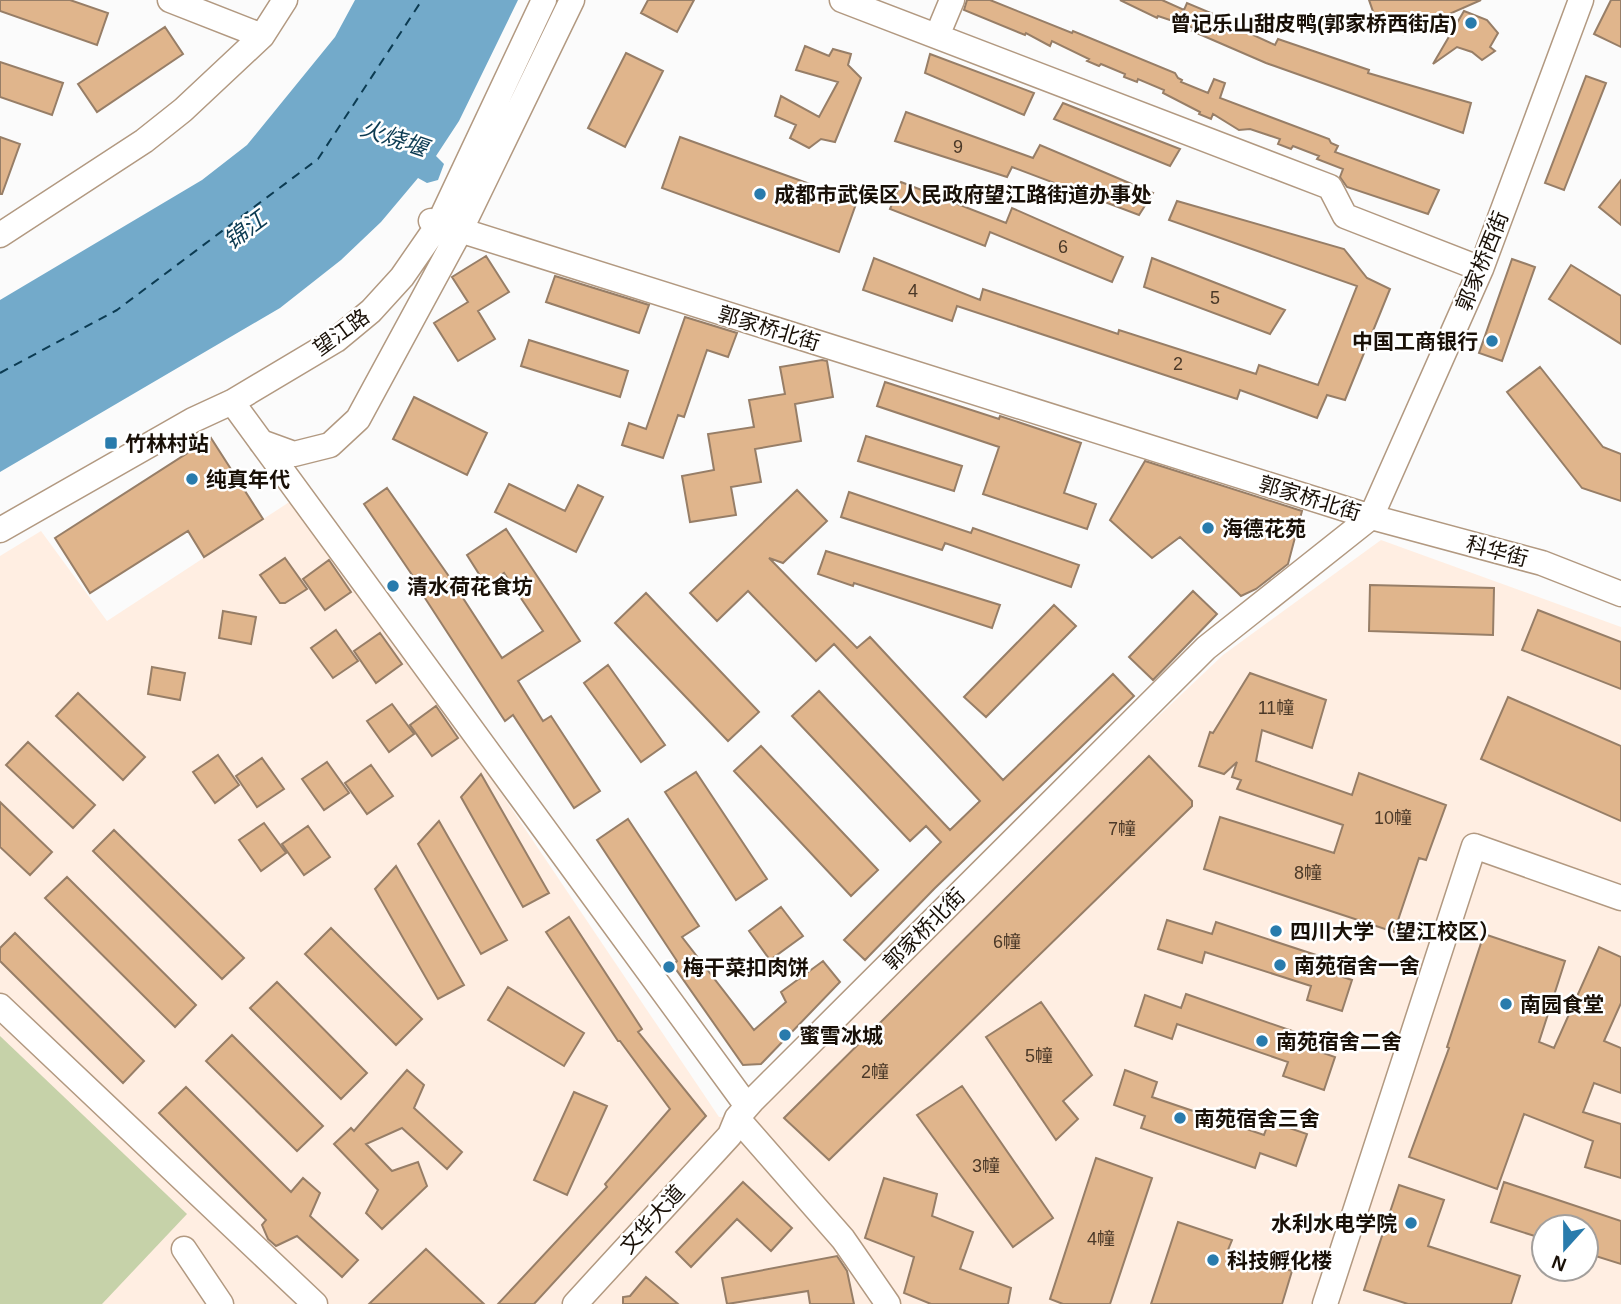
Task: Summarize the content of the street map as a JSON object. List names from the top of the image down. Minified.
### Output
{"streets":{"street":["郭家桥西街","郭家桥北街","望江路","科华街","文华大道"]},"crossings":[["郭家桥西街","郭家桥北街"],["郭家桥西街","科华街"],["郭家桥北街","望江路"],["郭家桥北街","科华街"],["郭家桥北街","文华大道"]],"water":["火烧堰","锦江"],"places":{"other":["曾记乐山甜皮鸭(郭家桥西街店)","成都市武侯区人民政府望江路街道办事处","中国工商银行","纯真年代","海德花苑","清水荷花食坊","四川大学（望江校区）","南苑宿舍一舍","梅干菜扣肉饼","南园食堂","蜜雪冰城","南苑宿舍二舍","南苑宿舍三舍","水利水电学院","科技孵化楼"],"transit":["竹林村站"]},"house_numbers":["9","6","4","5","2","11幢","10幢","7幢","8幢","6幢","5幢","2幢","3幢","4幢"],"north":"bottom"}
